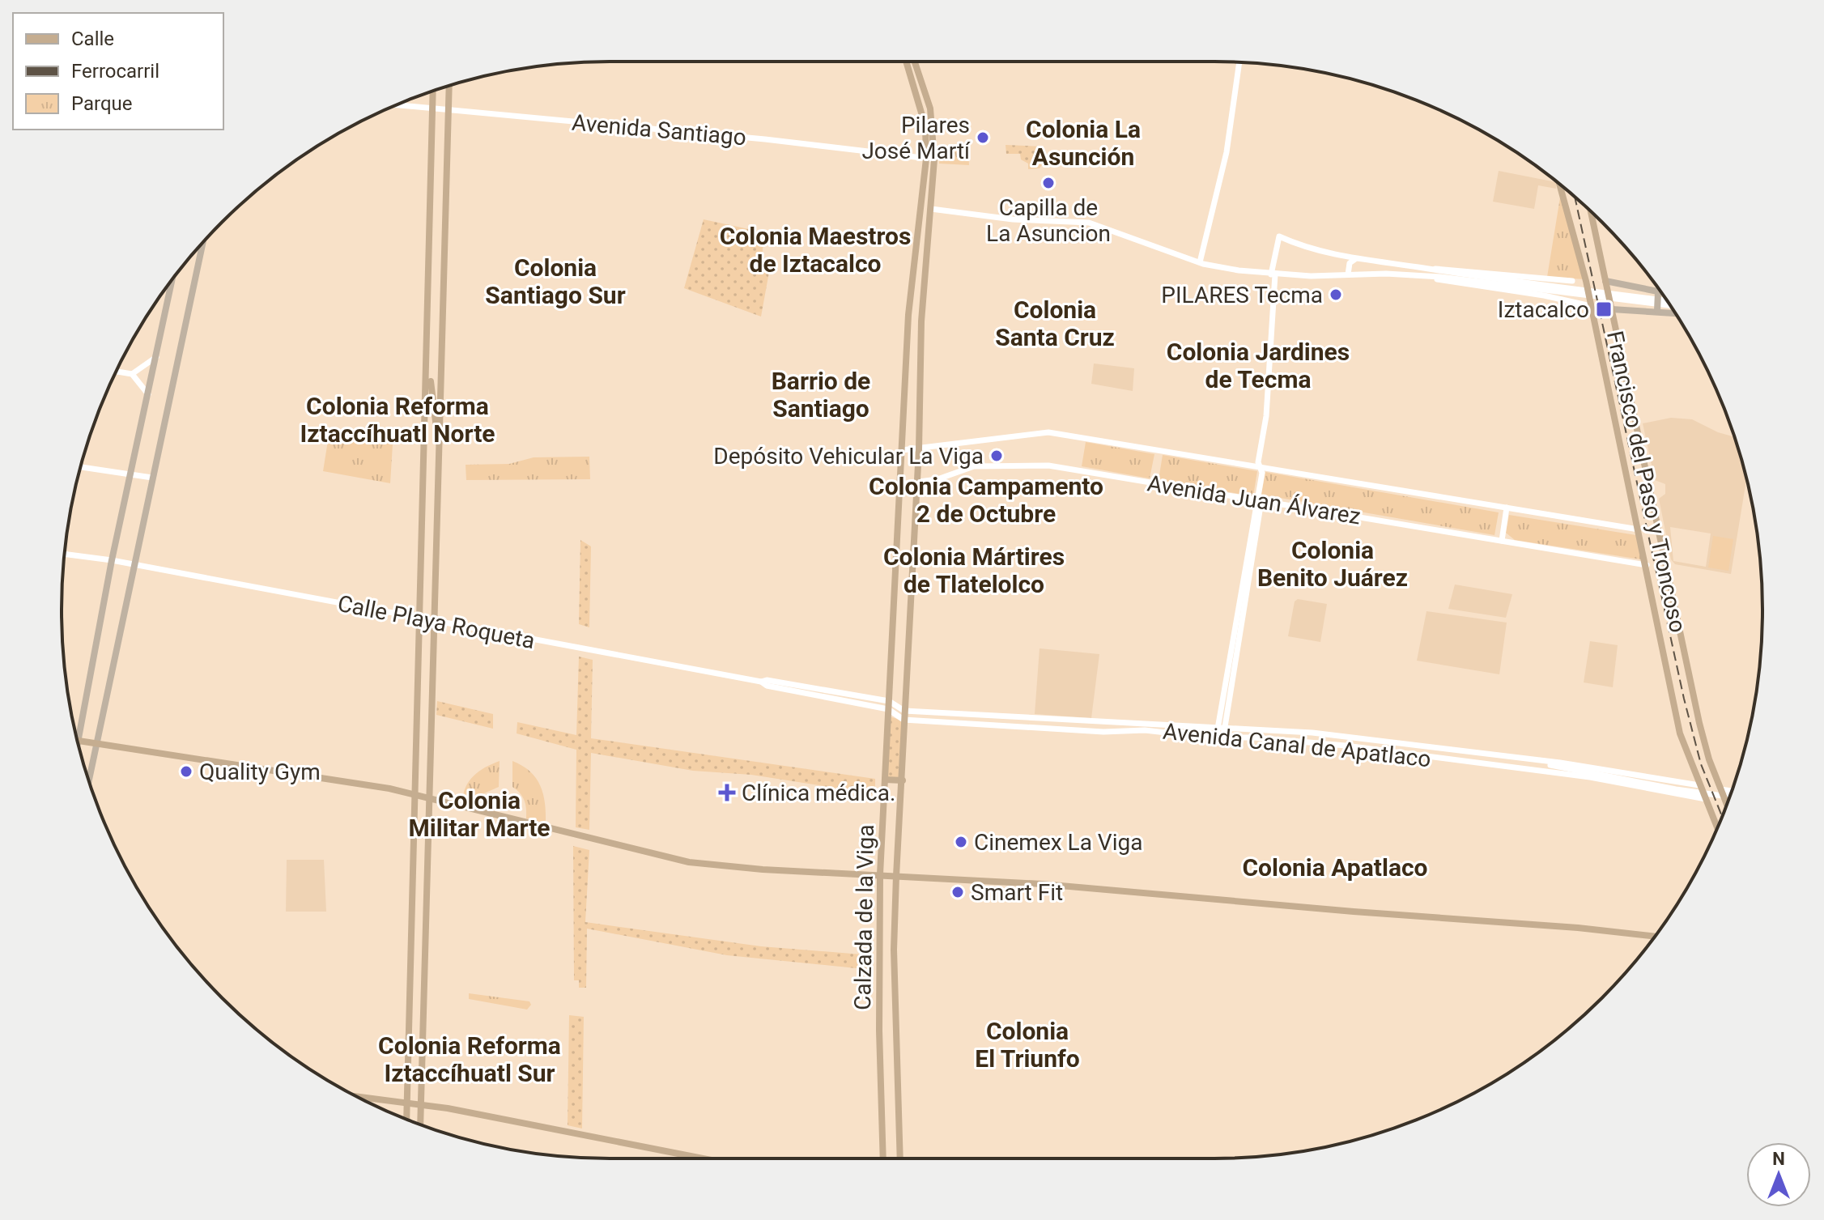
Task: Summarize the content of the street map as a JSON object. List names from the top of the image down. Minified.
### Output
{"streets":{"main road":["Francisco del Paso y Troncoso","Calzada de la Viga"],"street":["Avenida Santiago","Avenida Juan Álvarez","Calle Playa Roqueta","Avenida Canal de Apatlaco"]},"crossings":[["Avenida Santiago","Calzada de la Viga"],["Francisco del Paso y Troncoso","Avenida Juan Álvarez"],["Francisco del Paso y Troncoso","Avenida Canal de Apatlaco"],["Avenida Juan Álvarez","Calzada de la Viga"],["Calle Playa Roqueta","Avenida Canal de Apatlaco"],["Calle Playa Roqueta","Calzada de la Viga"],["Avenida Canal de Apatlaco","Calzada de la Viga"]],"districts":["Colonia La Asunción","Colonia Maestros de Iztacalco","Colonia Santiago Sur","Colonia Santa Cruz","Colonia Jardines de Tecma","Barrio de Santiago","Colonia Reforma Iztaccíhuatl Norte","Colonia Campamento 2 de Octubre","Colonia Benito Juárez","Colonia Mártires de Tlatelolco","Colonia Militar Marte","Colonia Apatlaco","Colonia El Triunfo","Colonia Reforma Iztaccíhuatl Sur"],"places":{"other":["Pilares José Martí","Capilla de La Asuncion","PILARES Tecma","Depósito Vehicular La Viga","Quality Gym","Cinemex La Viga","Smart Fit"],"transit":["Iztacalco"],"health":["Clínica médica."]},"legend":["Calle","Ferrocarril","Parque"],"north":"top"}
